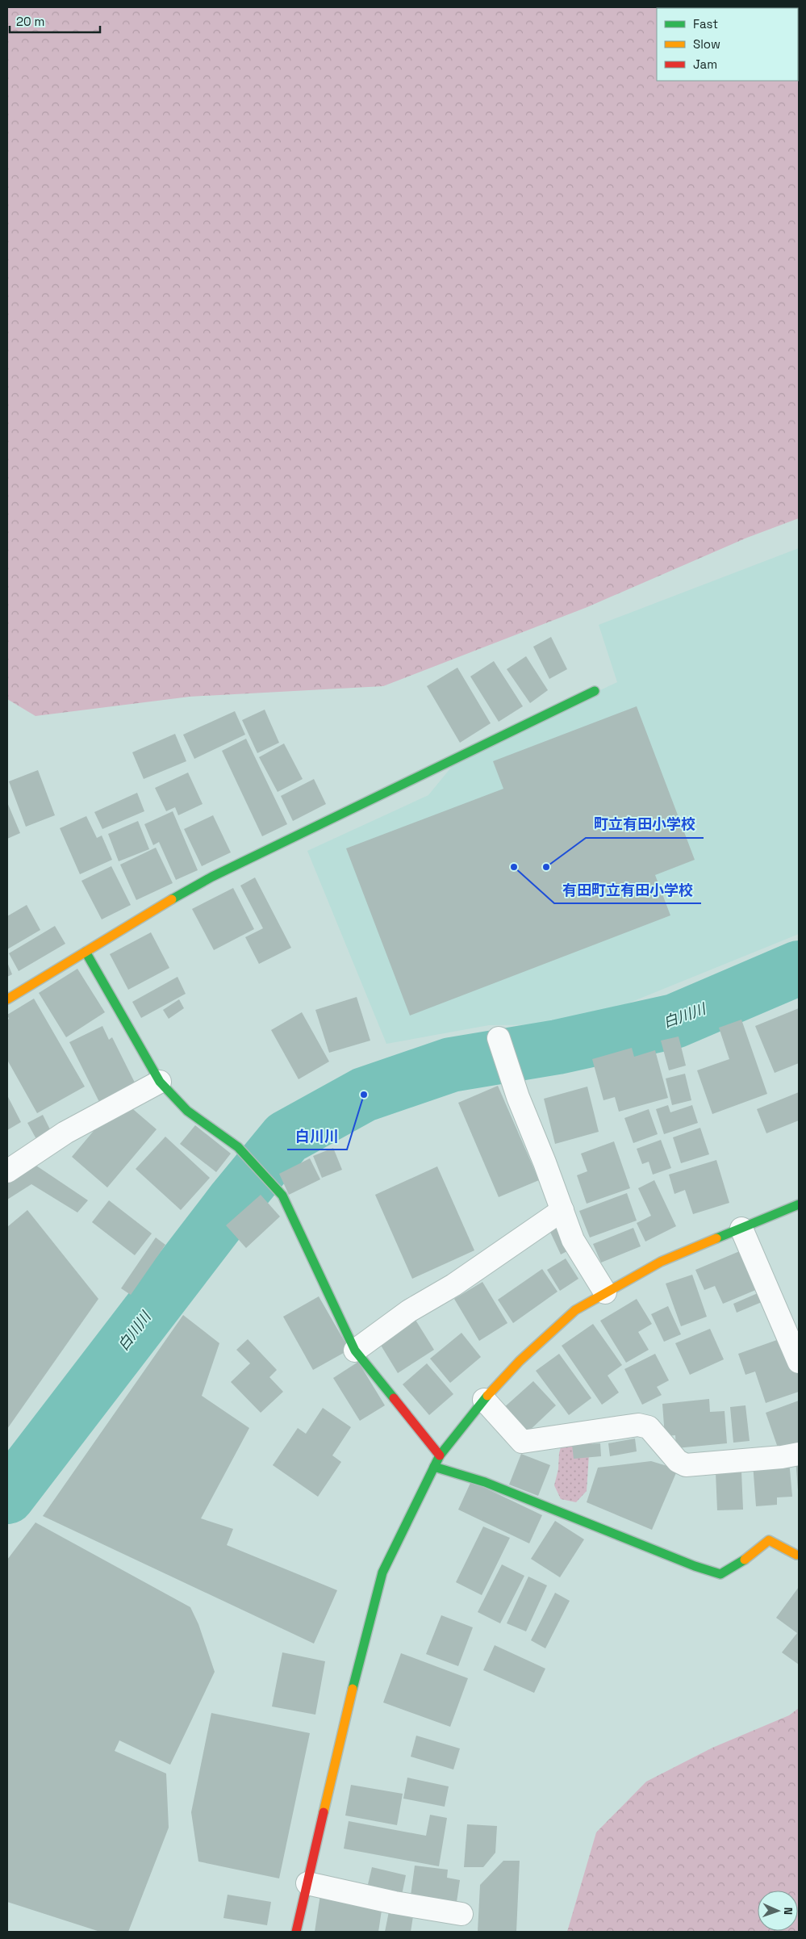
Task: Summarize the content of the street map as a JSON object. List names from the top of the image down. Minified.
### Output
{"water":["白川川"],"places":["有田町立有田小学校","町立有田小学校","白川川"],"legend":["Fast","Slow","Jam"],"scale_bar":"20 m","north":"right"}
